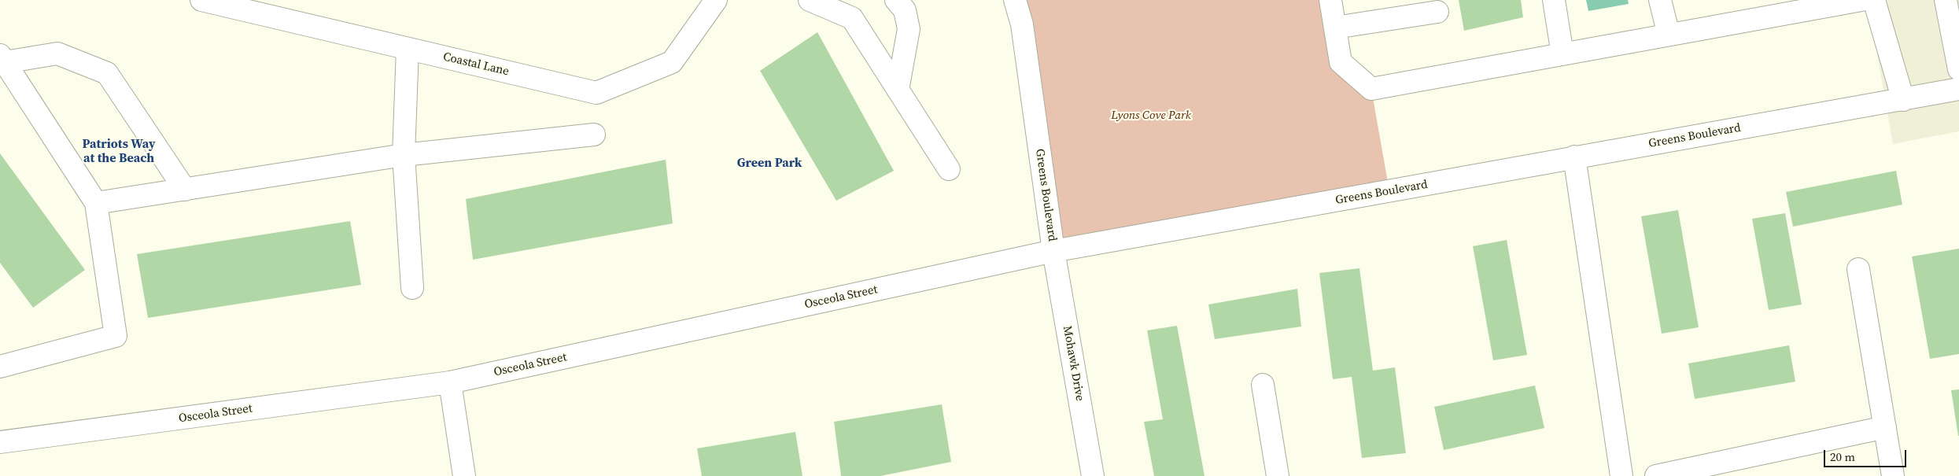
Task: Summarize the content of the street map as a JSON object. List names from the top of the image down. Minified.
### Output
{"streets":{"street":["Coastal Lane","Greens Boulevard","Osceola Street","Mohawk Drive"]},"crossings":[["Greens Boulevard","Osceola Street"],["Greens Boulevard","Mohawk Drive"],["Osceola Street","Mohawk Drive"]],"districts":["Patriots Way at the Beach","Green Park"],"parks":["Lyons Cove Park"],"scale_bar":"20 m"}
